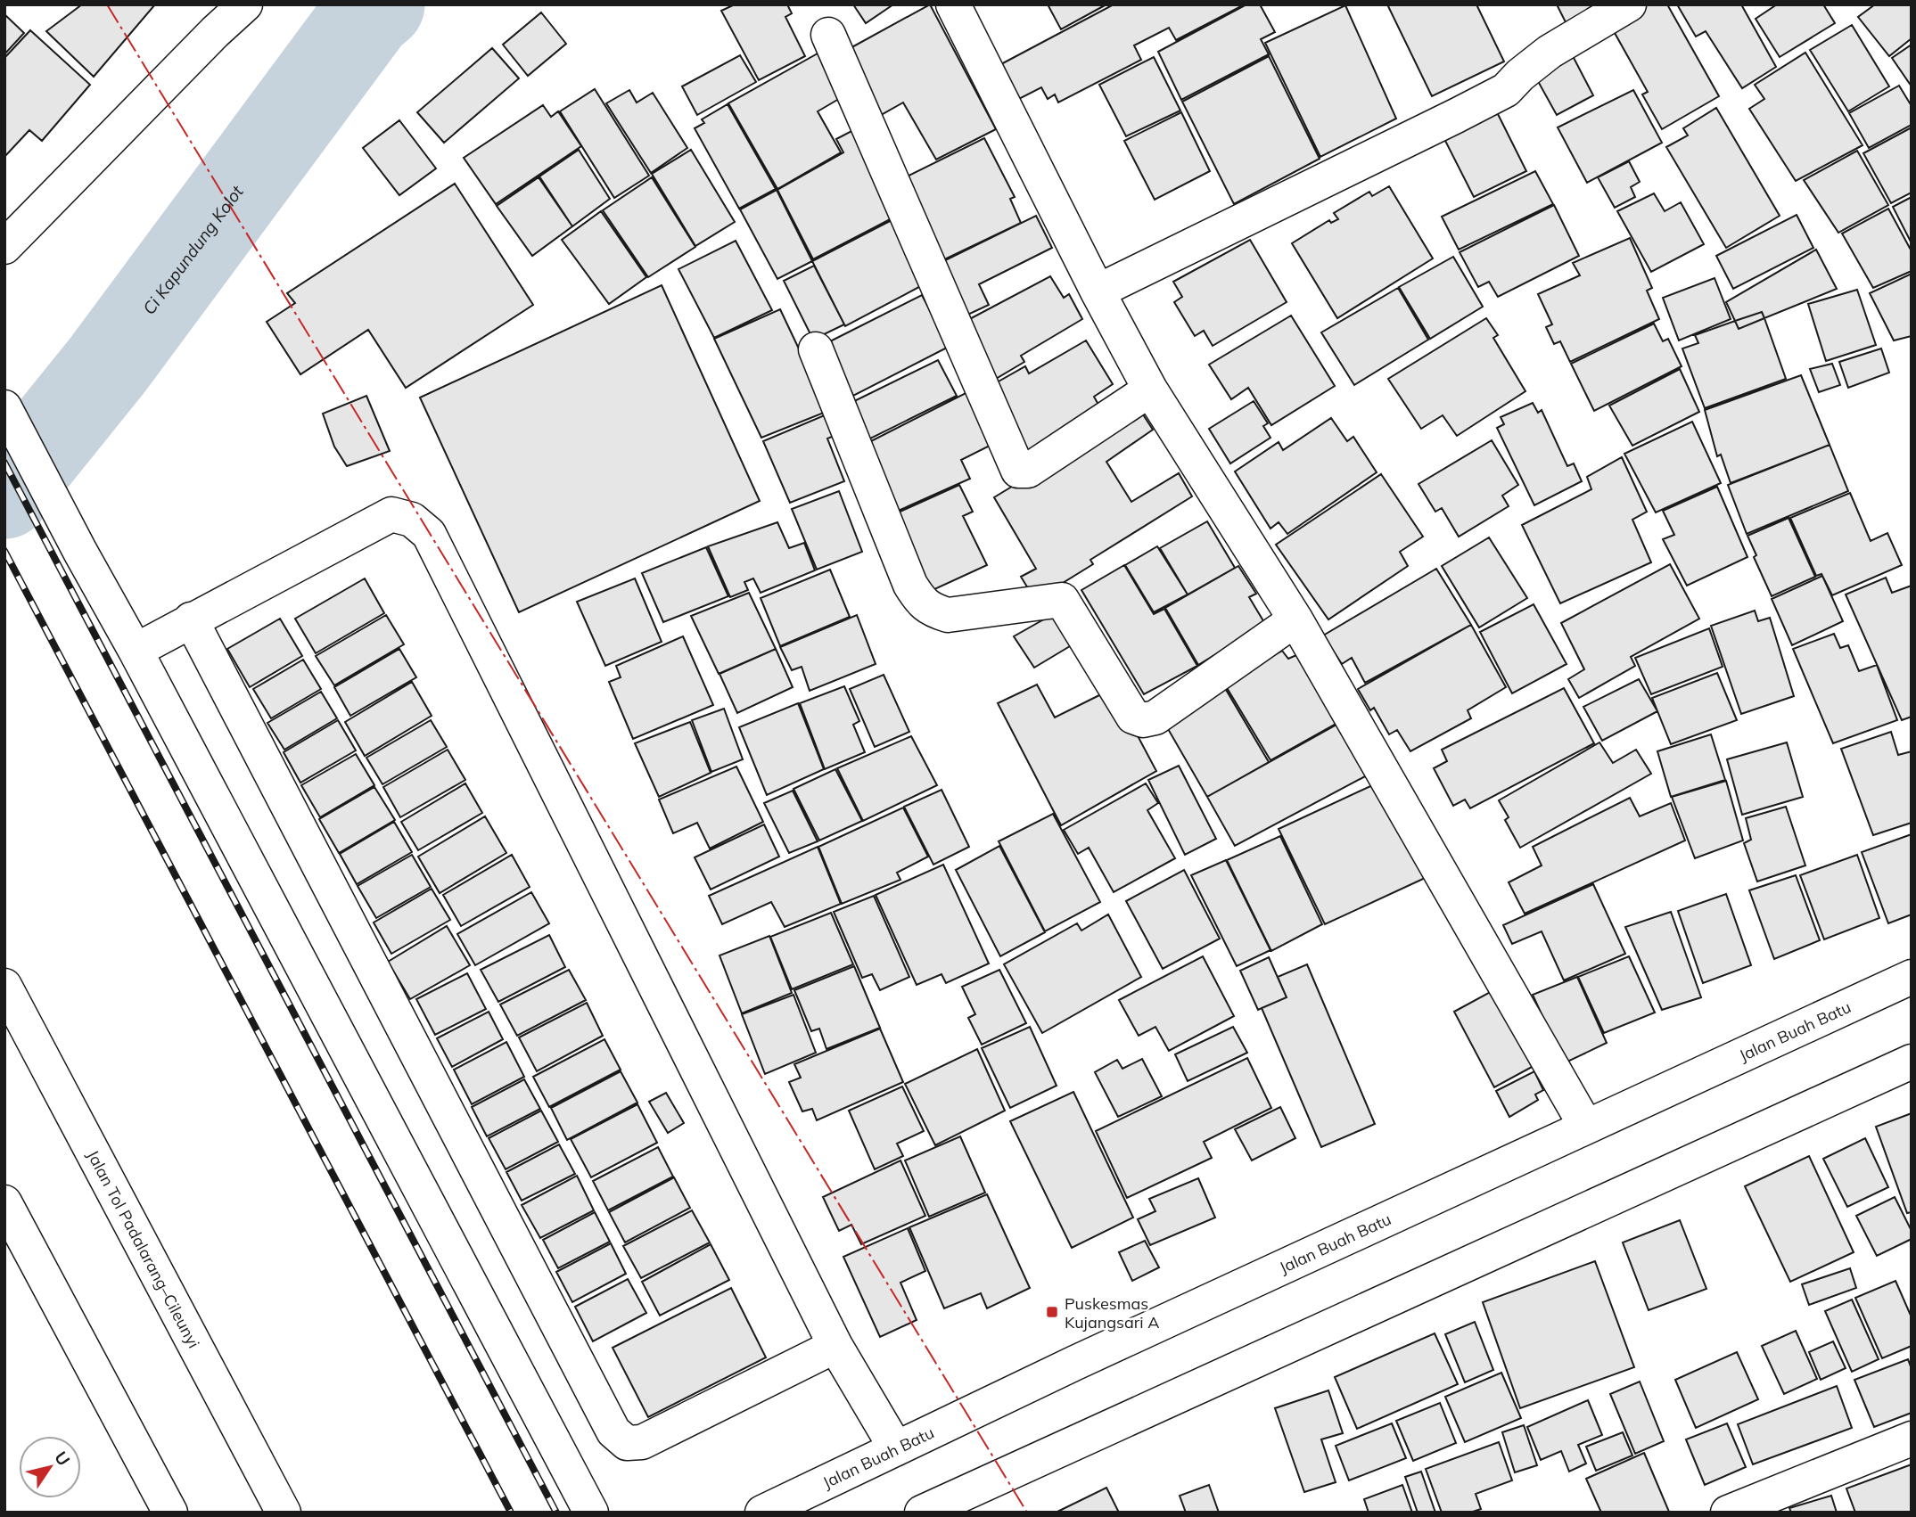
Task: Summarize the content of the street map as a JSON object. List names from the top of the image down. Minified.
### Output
{"streets":{"main road":["Jalan Buah Batu","Jalan Tol Padalarang–Cileunyi"]},"water":["Ci Kapundung Kolot"],"places":{"transit":["Puskesmas Kujangsari A"]},"north":"top right"}
